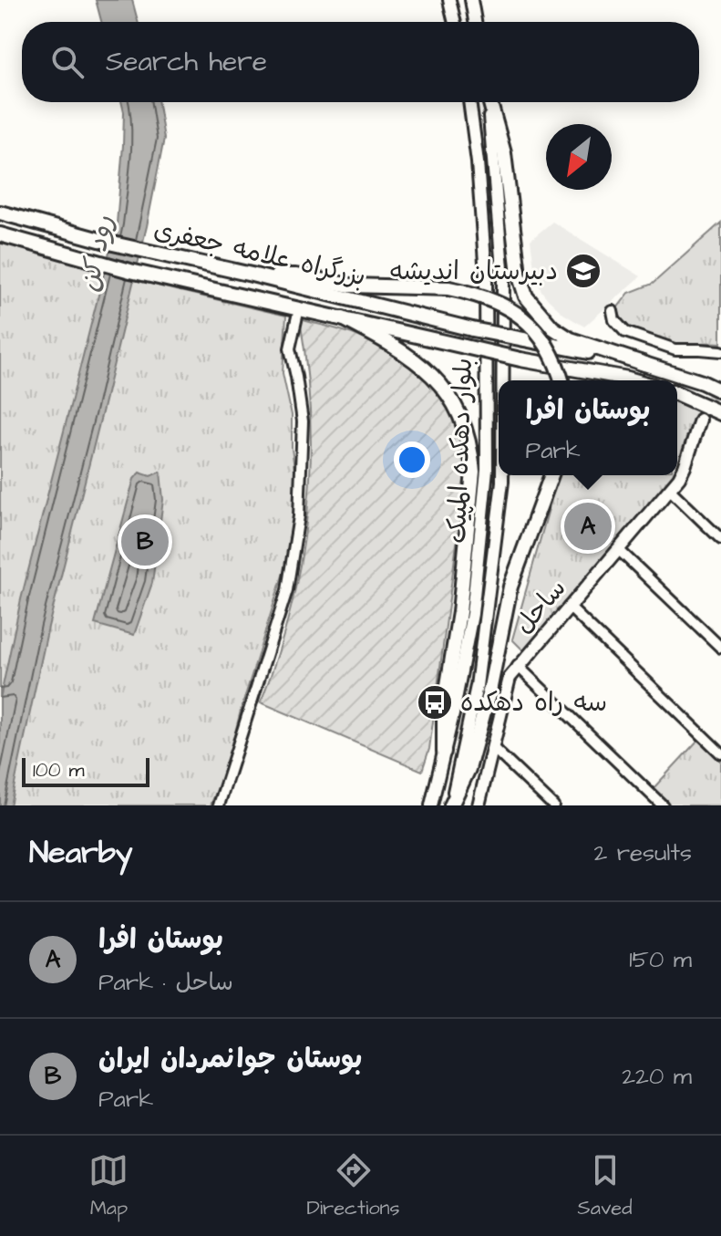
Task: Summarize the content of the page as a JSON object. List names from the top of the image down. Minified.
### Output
{"streets":{"highway":["بزرگراه علامه جعفری"],"main road":["بلوار دهکده المپیک","ساحل"]},"water":["رود کن"],"places":{"school or university":["دبیرستان اندیشه"],"bus stop":["سه راه دهکده"]},"scale_bar":"100 m","north":"bottom left","page":{"search":"Search here","popup":["بوستان افرا","Park"],"pins":["A","B"],"scale":"100 m","heading":["Nearby","2 results"],"list":[{"mark":"A","name":"بوستان افرا","note":"Park · ساحل","value":"150 m"},{"mark":"B","name":"بوستان جوانمردان ایران","note":"Park","value":"220 m"}],"nav":["Map","Directions","Saved"]}}
